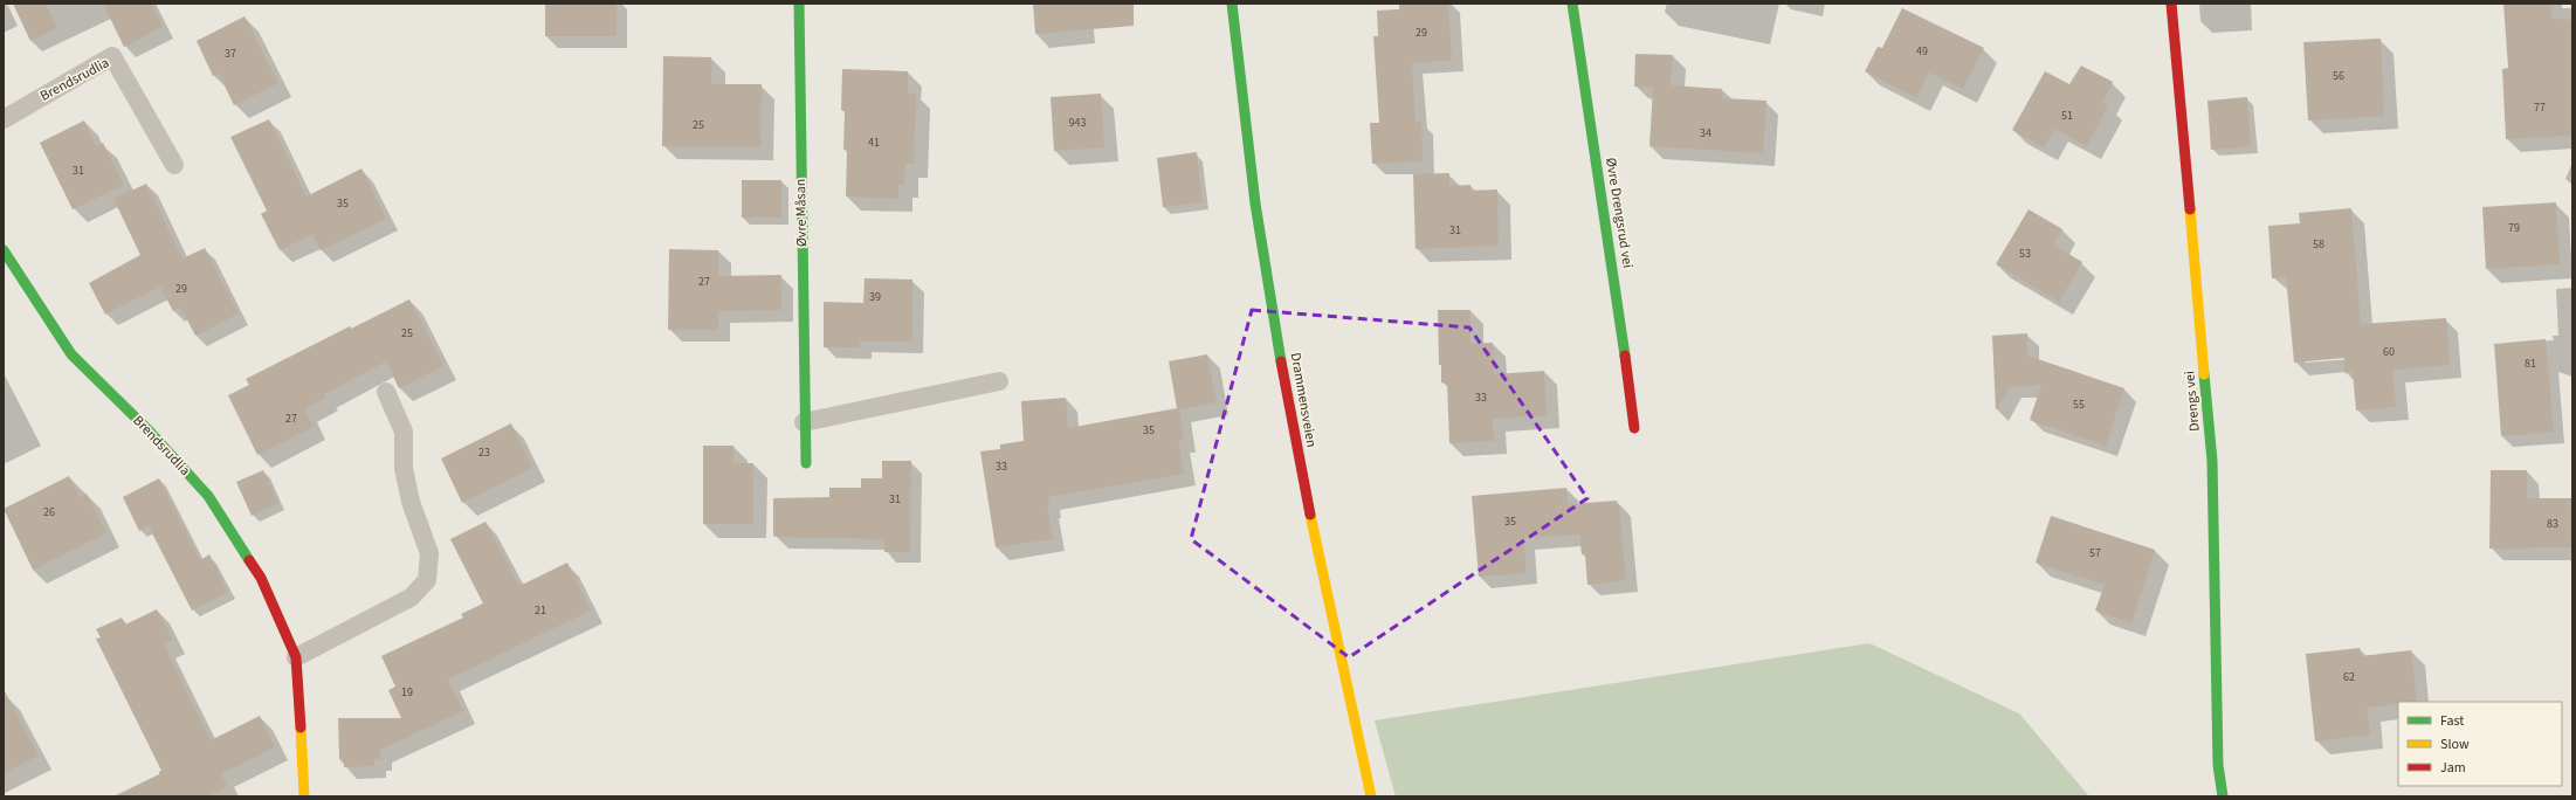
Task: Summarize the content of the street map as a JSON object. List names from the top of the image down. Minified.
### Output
{"streets":{"street":["Brendsrudlia","Øvre Måsan","Øvre Drengsrud vei","Drammensveien","Drengs vei"]},"house_numbers":["29","49","37","56","77","51","943","25","34","41","31","35","79","31","58","53","27","29","39","25","60","81","33","55","27","35","23","33","31","26","35","83","57","21","62","19"],"legend":["Fast","Slow","Jam"]}
